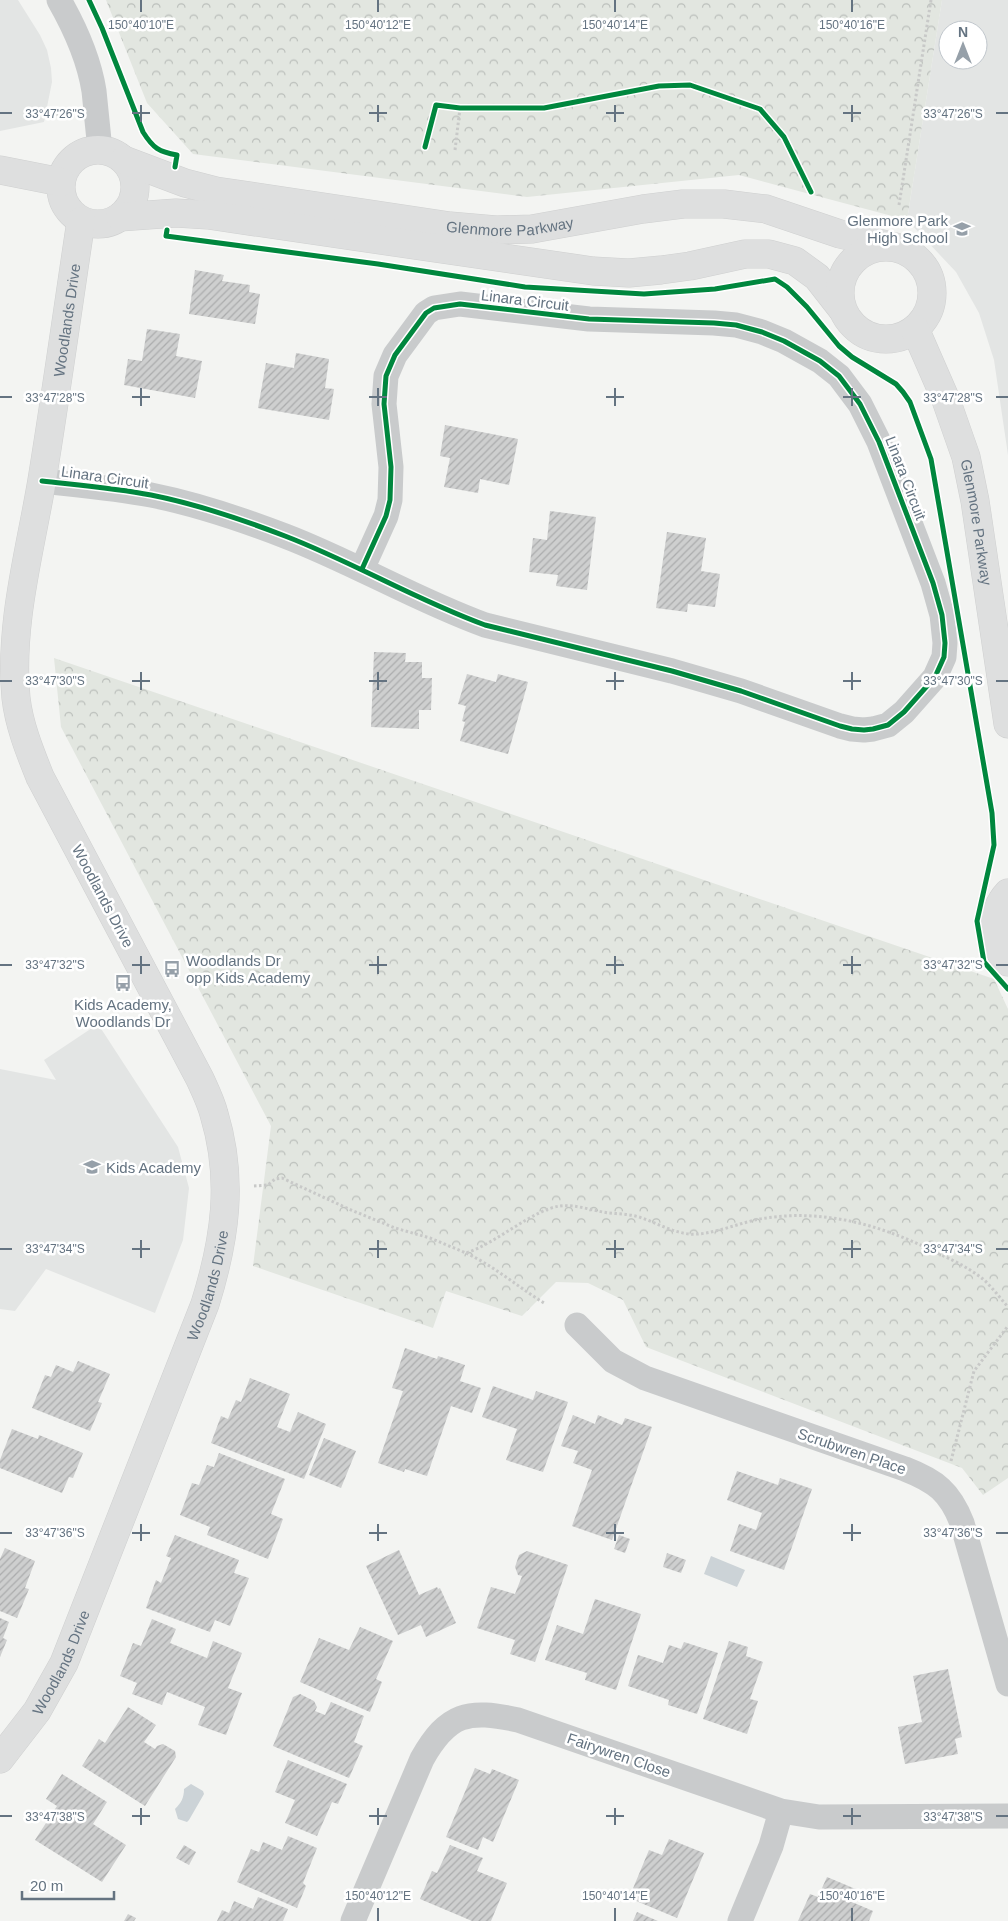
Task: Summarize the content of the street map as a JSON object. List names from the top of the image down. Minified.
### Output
{"streets":{"main road":["Glenmore Parkway","Woodlands Drive"],"street":["Linara Circuit","Scrubwren Place","Fairywren Close"]},"crossings":[["Glenmore Parkway","Woodlands Drive"],["Linara Circuit","Woodlands Drive"]],"places":{"school or university":["Glenmore Park High School","Kids Academy"],"bus stop":["Woodlands Dr opp Kids Academy","Kids Academy, Woodlands Dr"]},"scale_bar":"20 m","north":"top","coordinates":["150°40'10\"E","150°40'12\"E","150°40'14\"E","150°40'16\"E","33°47'26\"S","33°47'28\"S","33°47'30\"S","33°47'32\"S","33°47'34\"S","33°47'36\"S","33°47'38\"S"]}
